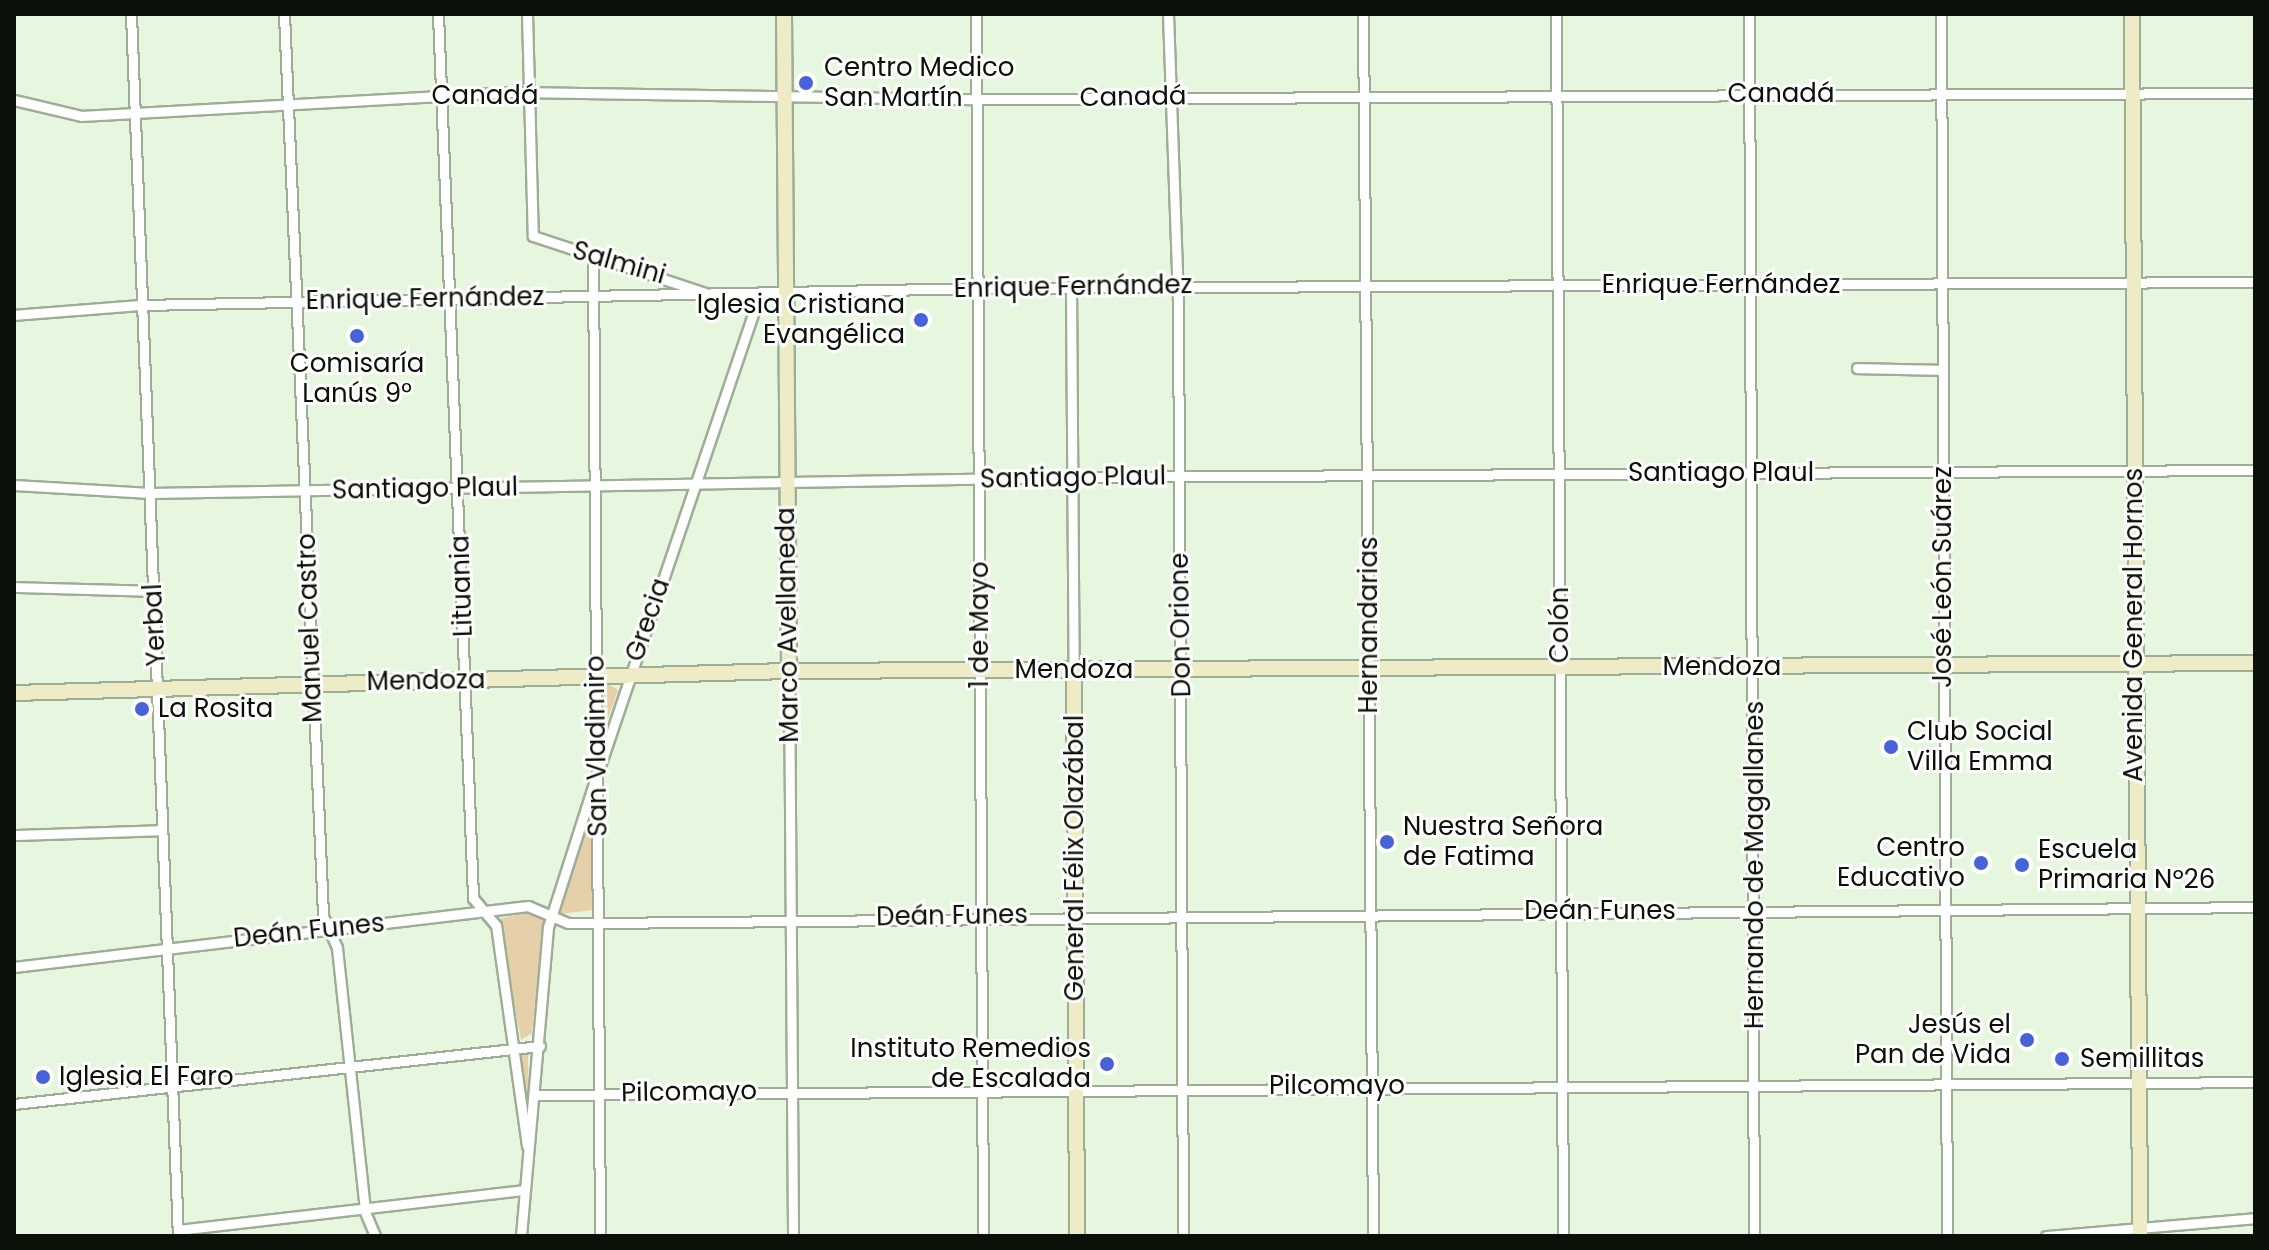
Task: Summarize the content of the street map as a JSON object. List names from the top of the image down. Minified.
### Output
{"streets":{"street":["Canadá","Salmini","Enrique Fernández","Santiago Plaul","José León Suárez","Lituania","Grecia","Yerbal","Marco Avellaneda","1 de Mayo","Don Orione","Hernandarias","Colón","Avenida General Hornos","Manuel Castro","Mendoza","San Vladimiro","General Félix Olazábal","Hernando de Magallanes","Deán Funes","Pilcomayo"]},"crossings":[["Canadá","Salmini"],["Canadá","José León Suárez"],["Canadá","Lituania"],["Canadá","Yerbal"],["Canadá","Marco Avellaneda"],["Canadá","1 de Mayo"],["Canadá","Don Orione"],["Canadá","Hernandarias"],["Canadá","Colón"],["Canadá","Avenida General Hornos"],["Canadá","Manuel Castro"],["Canadá","Hernando de Magallanes"],["Salmini","Enrique Fernández"],["Salmini","San Vladimiro"],["Enrique Fernández","José León Suárez"],["Enrique Fernández","Lituania"],["Enrique Fernández","Grecia"],["Enrique Fernández","Yerbal"],["Enrique Fernández","Marco Avellaneda"],["Enrique Fernández","1 de Mayo"],["Enrique Fernández","Don Orione"],["Enrique Fernández","Hernandarias"],["Enrique Fernández","Colón"],["Enrique Fernández","Avenida General Hornos"],["Enrique Fernández","Manuel Castro"],["Enrique Fernández","San Vladimiro"],["Enrique Fernández","General Félix Olazábal"],["Enrique Fernández","Hernando de Magallanes"],["Santiago Plaul","José León Suárez"],["Santiago Plaul","Lituania"],["Santiago Plaul","Grecia"],["Santiago Plaul","Yerbal"],["Santiago Plaul","Marco Avellaneda"],["Santiago Plaul","1 de Mayo"],["Santiago Plaul","Don Orione"],["Santiago Plaul","Hernandarias"],["Santiago Plaul","Colón"],["Santiago Plaul","Avenida General Hornos"],["Santiago Plaul","Manuel Castro"],["Santiago Plaul","San Vladimiro"],["Santiago Plaul","General Félix Olazábal"],["Santiago Plaul","Hernando de Magallanes"],["José León Suárez","Mendoza"],["José León Suárez","Deán Funes"],["José León Suárez","Pilcomayo"],["Lituania","Grecia"],["Lituania","Mendoza"],["Lituania","Deán Funes"],["Grecia","Mendoza"],["Grecia","San Vladimiro"],["Grecia","Deán Funes"],["Grecia","Pilcomayo"],["Yerbal","Mendoza"],["Yerbal","Deán Funes"],["Marco Avellaneda","Mendoza"],["Marco Avellaneda","Deán Funes"],["Marco Avellaneda","Pilcomayo"],["1 de Mayo","Mendoza"],["1 de Mayo","Deán Funes"],["1 de Mayo","Pilcomayo"],["Don Orione","Mendoza"],["Don Orione","Deán Funes"],["Don Orione","Pilcomayo"],["Hernandarias","Mendoza"],["Hernandarias","Deán Funes"],["Hernandarias","Pilcomayo"],["Colón","Mendoza"],["Colón","Deán Funes"],["Colón","Pilcomayo"],["Avenida General Hornos","Mendoza"],["Avenida General Hornos","Deán Funes"],["Avenida General Hornos","Pilcomayo"],["Manuel Castro","Mendoza"],["Manuel Castro","Deán Funes"],["Mendoza","San Vladimiro"],["Mendoza","General Félix Olazábal"],["Mendoza","Hernando de Magallanes"],["San Vladimiro","Deán Funes"],["San Vladimiro","Pilcomayo"],["General Félix Olazábal","Deán Funes"],["General Félix Olazábal","Pilcomayo"],["Hernando de Magallanes","Deán Funes"],["Hernando de Magallanes","Pilcomayo"]],"places":["Centro Medico San Martín","Iglesia Cristiana Evangélica","Comisaría Lanús 9°","La Rosita","Club Social Villa Emma","Nuestra Señora de Fatima","Centro Educativo","Escuela Primaria Nº26","Jesús el Pan de Vida","Semillitas","Instituto Remedios de Escalada","Iglesia El Faro"]}
